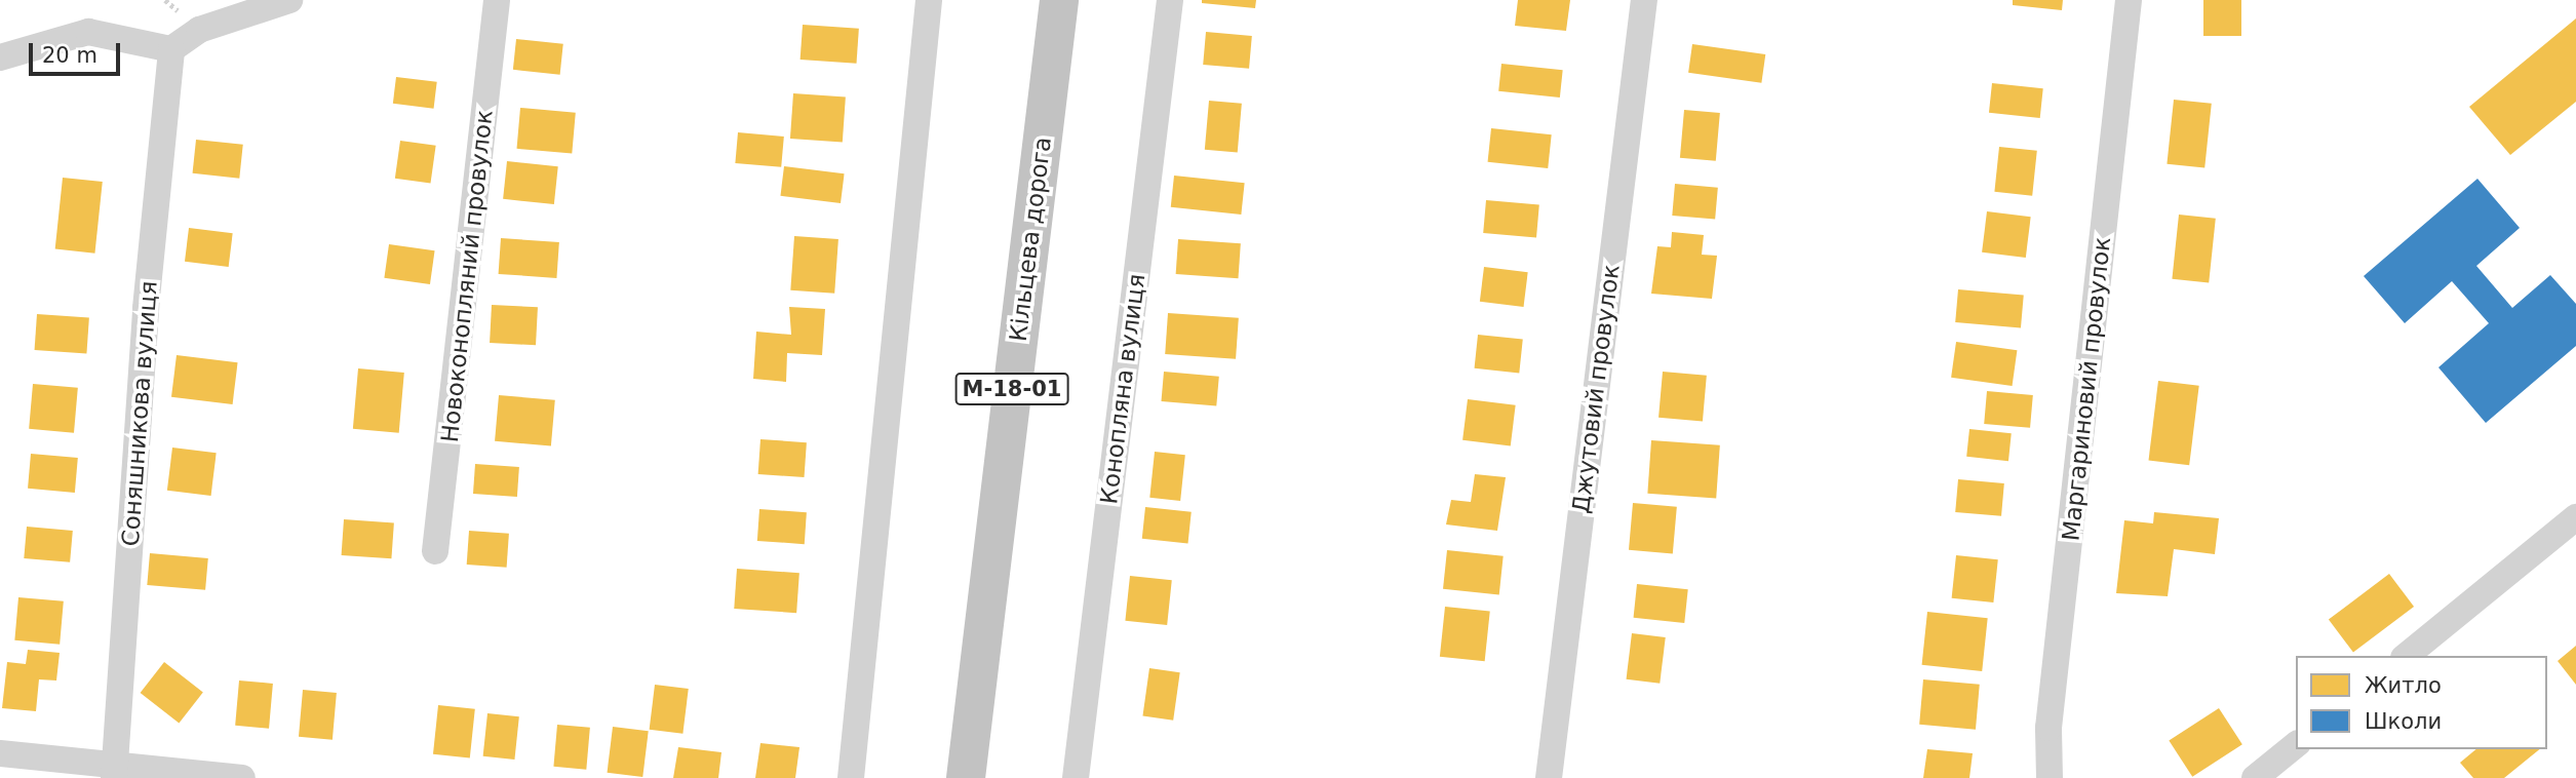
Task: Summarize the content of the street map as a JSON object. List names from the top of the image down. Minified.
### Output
{"streets":{"highway":["Кільцева дорога","М-18-01"],"street":["Новоконопляний провулок","Конопляна вулиця","Джутовий провулок","Маргариновий провулок","Соняшникова вулиця"]},"legend":["Житло","Школи"],"scale_bar":"20 m"}
